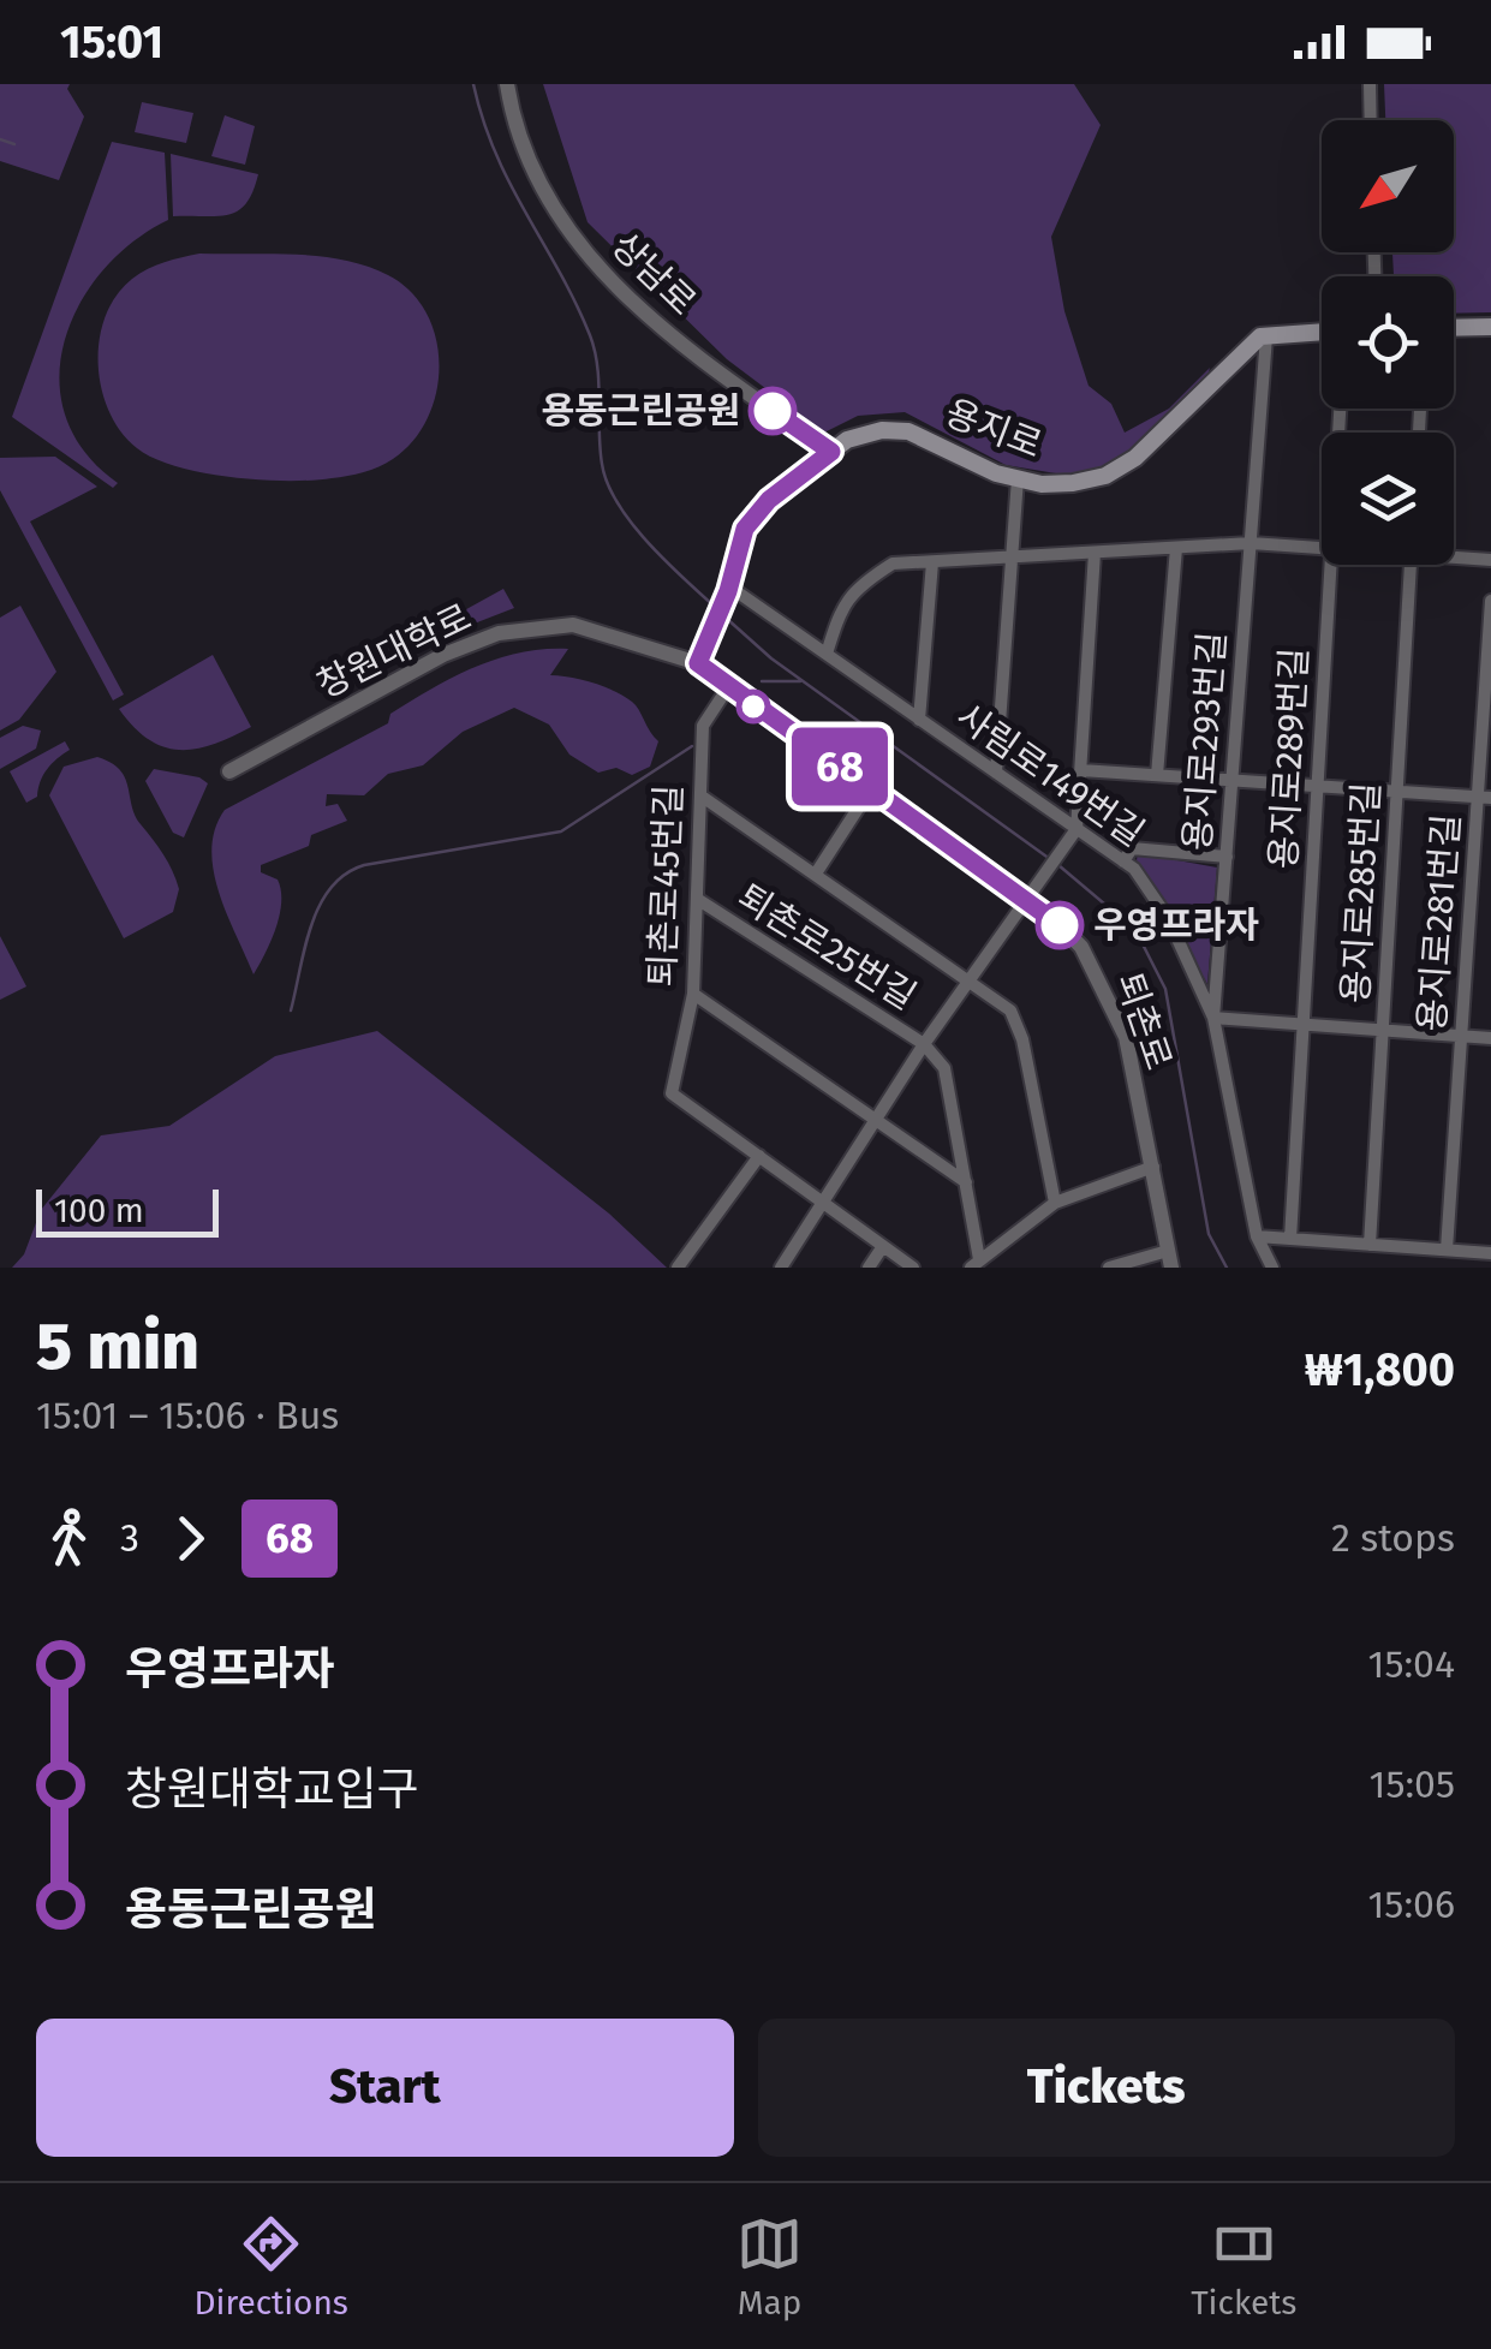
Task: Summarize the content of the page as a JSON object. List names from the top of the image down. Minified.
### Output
{"streets":{"main road":["용지로"],"street":["상남로","창원대학로","용지로293번길","용지로289번길","사림로149번길","퇴촌로45번길","용지로285번길","용지로281번길","퇴촌로25번길","퇴촌로"]},"crossings":[["상남로","용지로"],["용지로","창원대학로"],["용지로","용지로293번길"],["용지로","사림로149번길"],["창원대학로","퇴촌로45번길"],["창원대학로","퇴촌로"],["용지로293번길","사림로149번길"],["사림로149번길","퇴촌로25번길"],["퇴촌로45번길","퇴촌로25번길"],["퇴촌로45번길","퇴촌로"],["퇴촌로25번길","퇴촌로"]],"places":["용동근린공원","우영프라자"],"lines":["bus line 68"],"scale_bar":"100 m","north":"bottom left","page":{"status":"15:01","on_map":"68","scale":"100 m","heading":["5 min","15:01 – 15:06 · Bus","₩1,800"],"legs":["3","68","2 stops"],"list":[{"name":"우영프라자","value":"15:04"},{"name":"창원대학교입구","value":"15:05"},{"name":"용동근린공원","value":"15:06"}],"buttons":["Start","Tickets"],"tabs":["Directions","Map","Tickets"]}}
